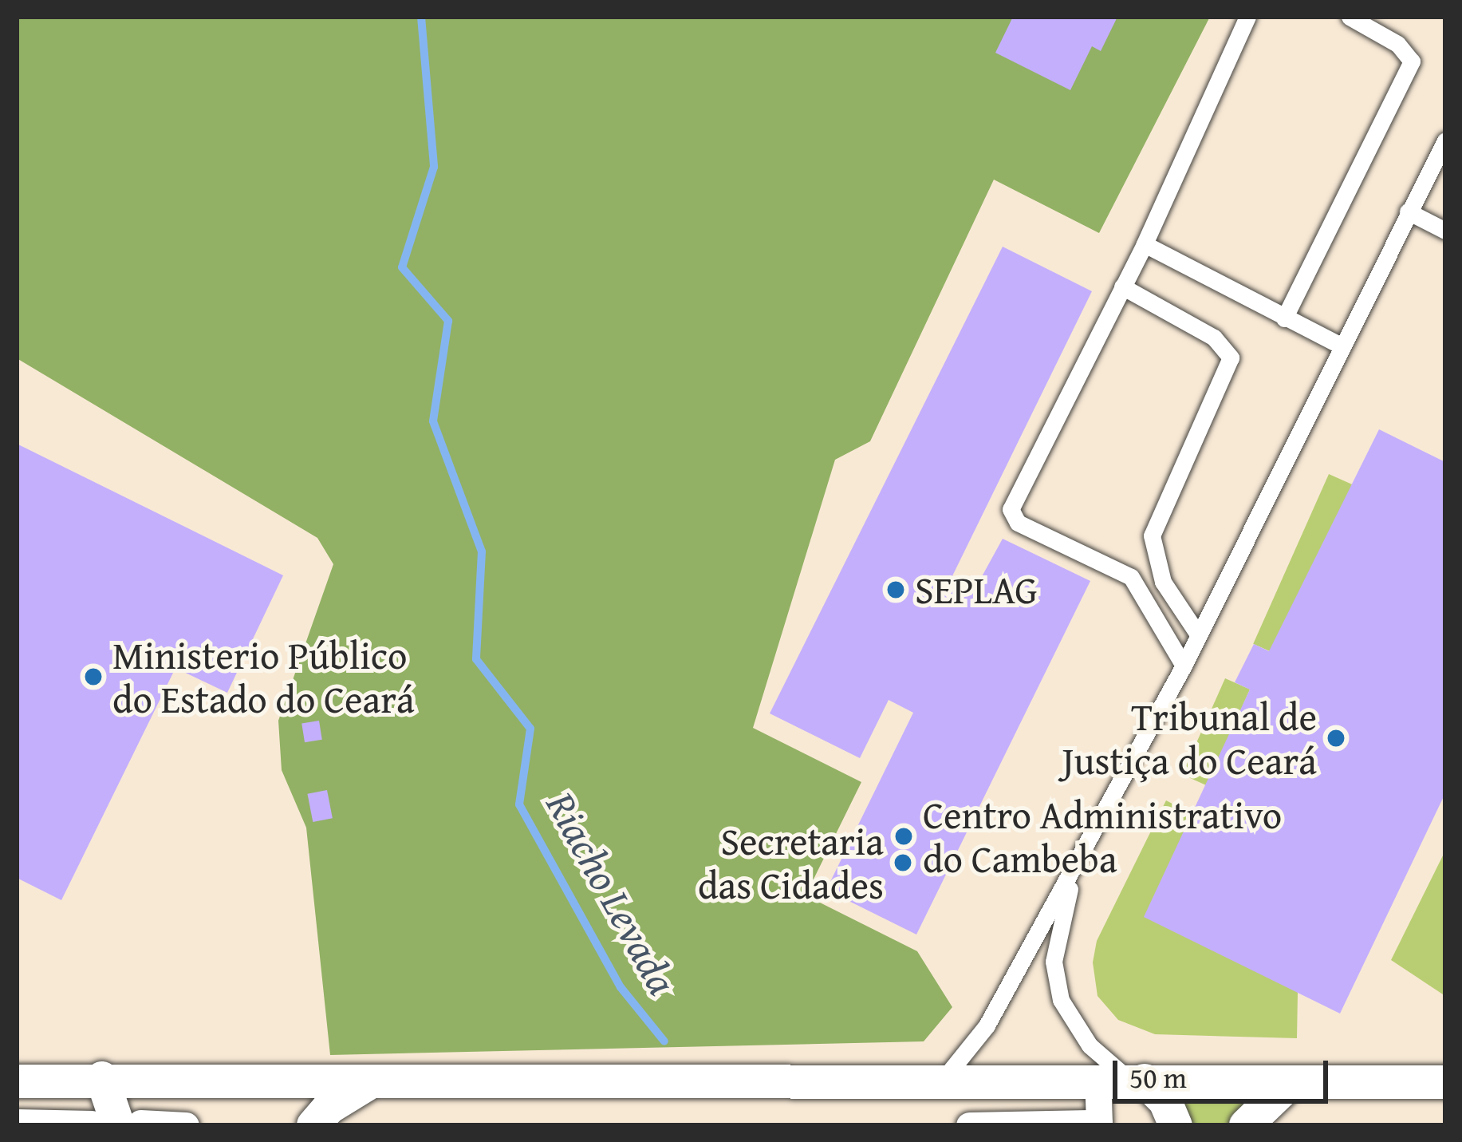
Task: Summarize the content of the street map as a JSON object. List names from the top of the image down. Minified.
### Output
{"water":["Riacho Levada"],"places":["SEPLAG","Ministerio Público do Estado do Ceará","Tribunal de Justiça do Ceará","Centro Administrativo do Cambeba","Secretaria das Cidades"],"scale_bar":"50 m"}
